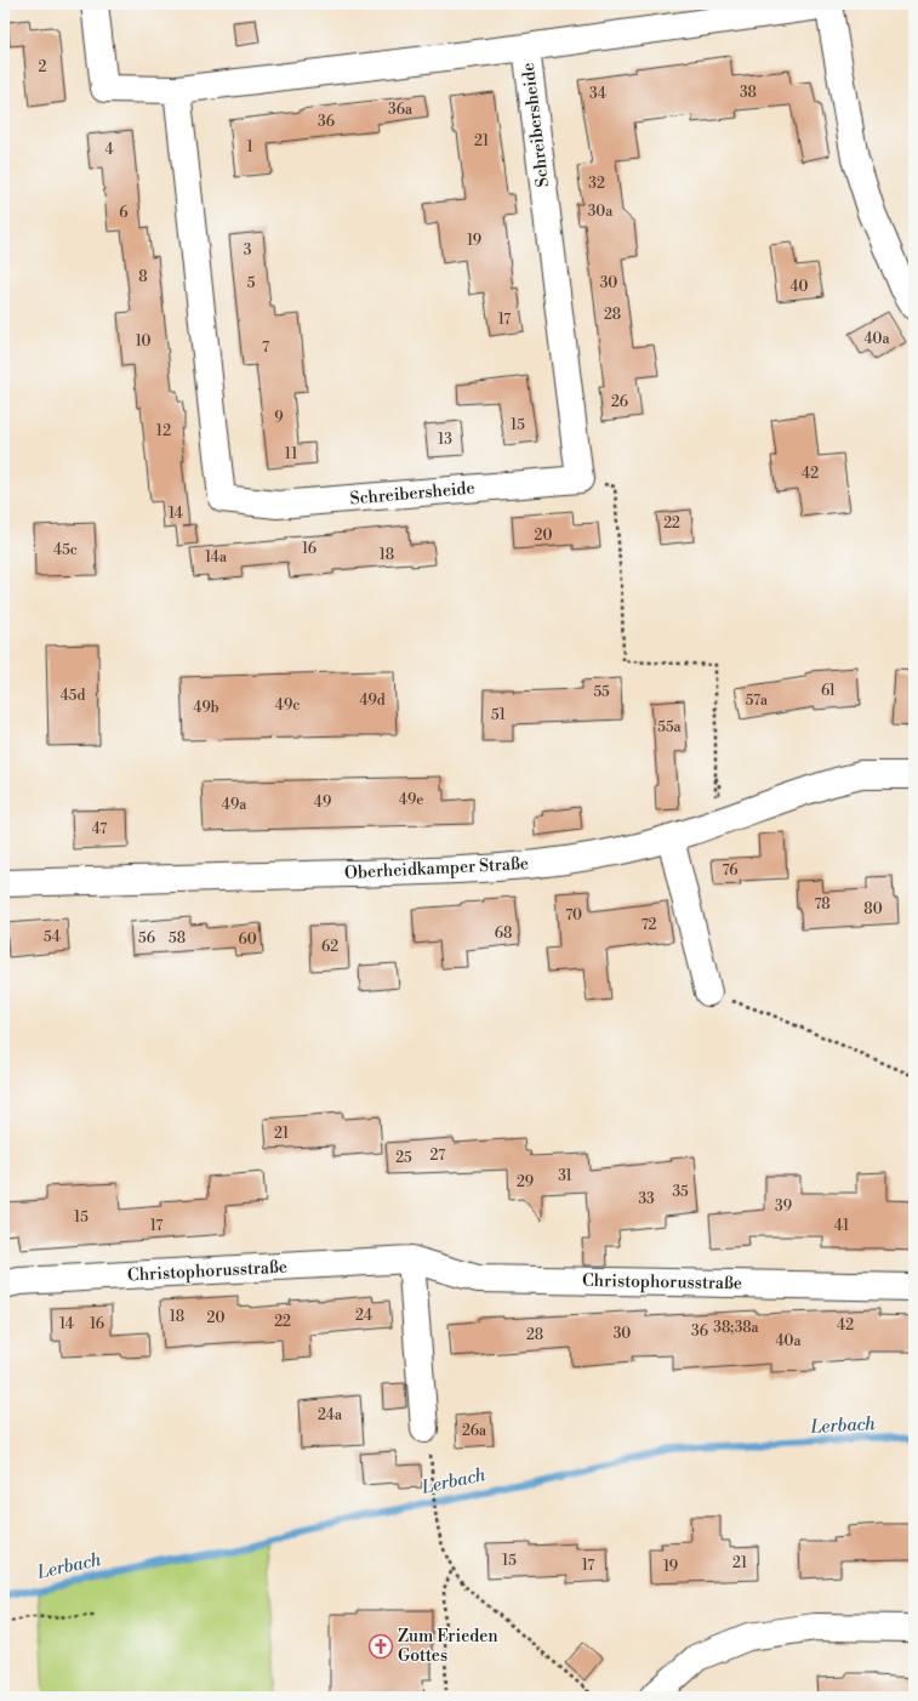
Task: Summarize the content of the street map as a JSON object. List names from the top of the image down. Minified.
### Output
{"streets":{"street":["Schreibersheide","Oberheidkamper Straße","Christophorusstraße"]},"water":["Lerbach"],"places":{"church":["Zum Frieden Gottes"]},"house_numbers":["2","38","34","36a","36","21","1","4","32","30a","6","19","3","8","5","30","40","28","17","40a","10","7","26","9","15","12","13","11","42","14","22","20","16","45c","18","14a","61","55","45d","49d","57a","49c","49b","51","55a","49e","49","49a","47","76","78","80","70","72","68","54","56","58","60","62","21","27","25","31","29","35","33","39","15","17","41","24","18","20","22","14","16","42","38;38a","36","30","28","40a","24a","26a","15","21","17","19"]}
